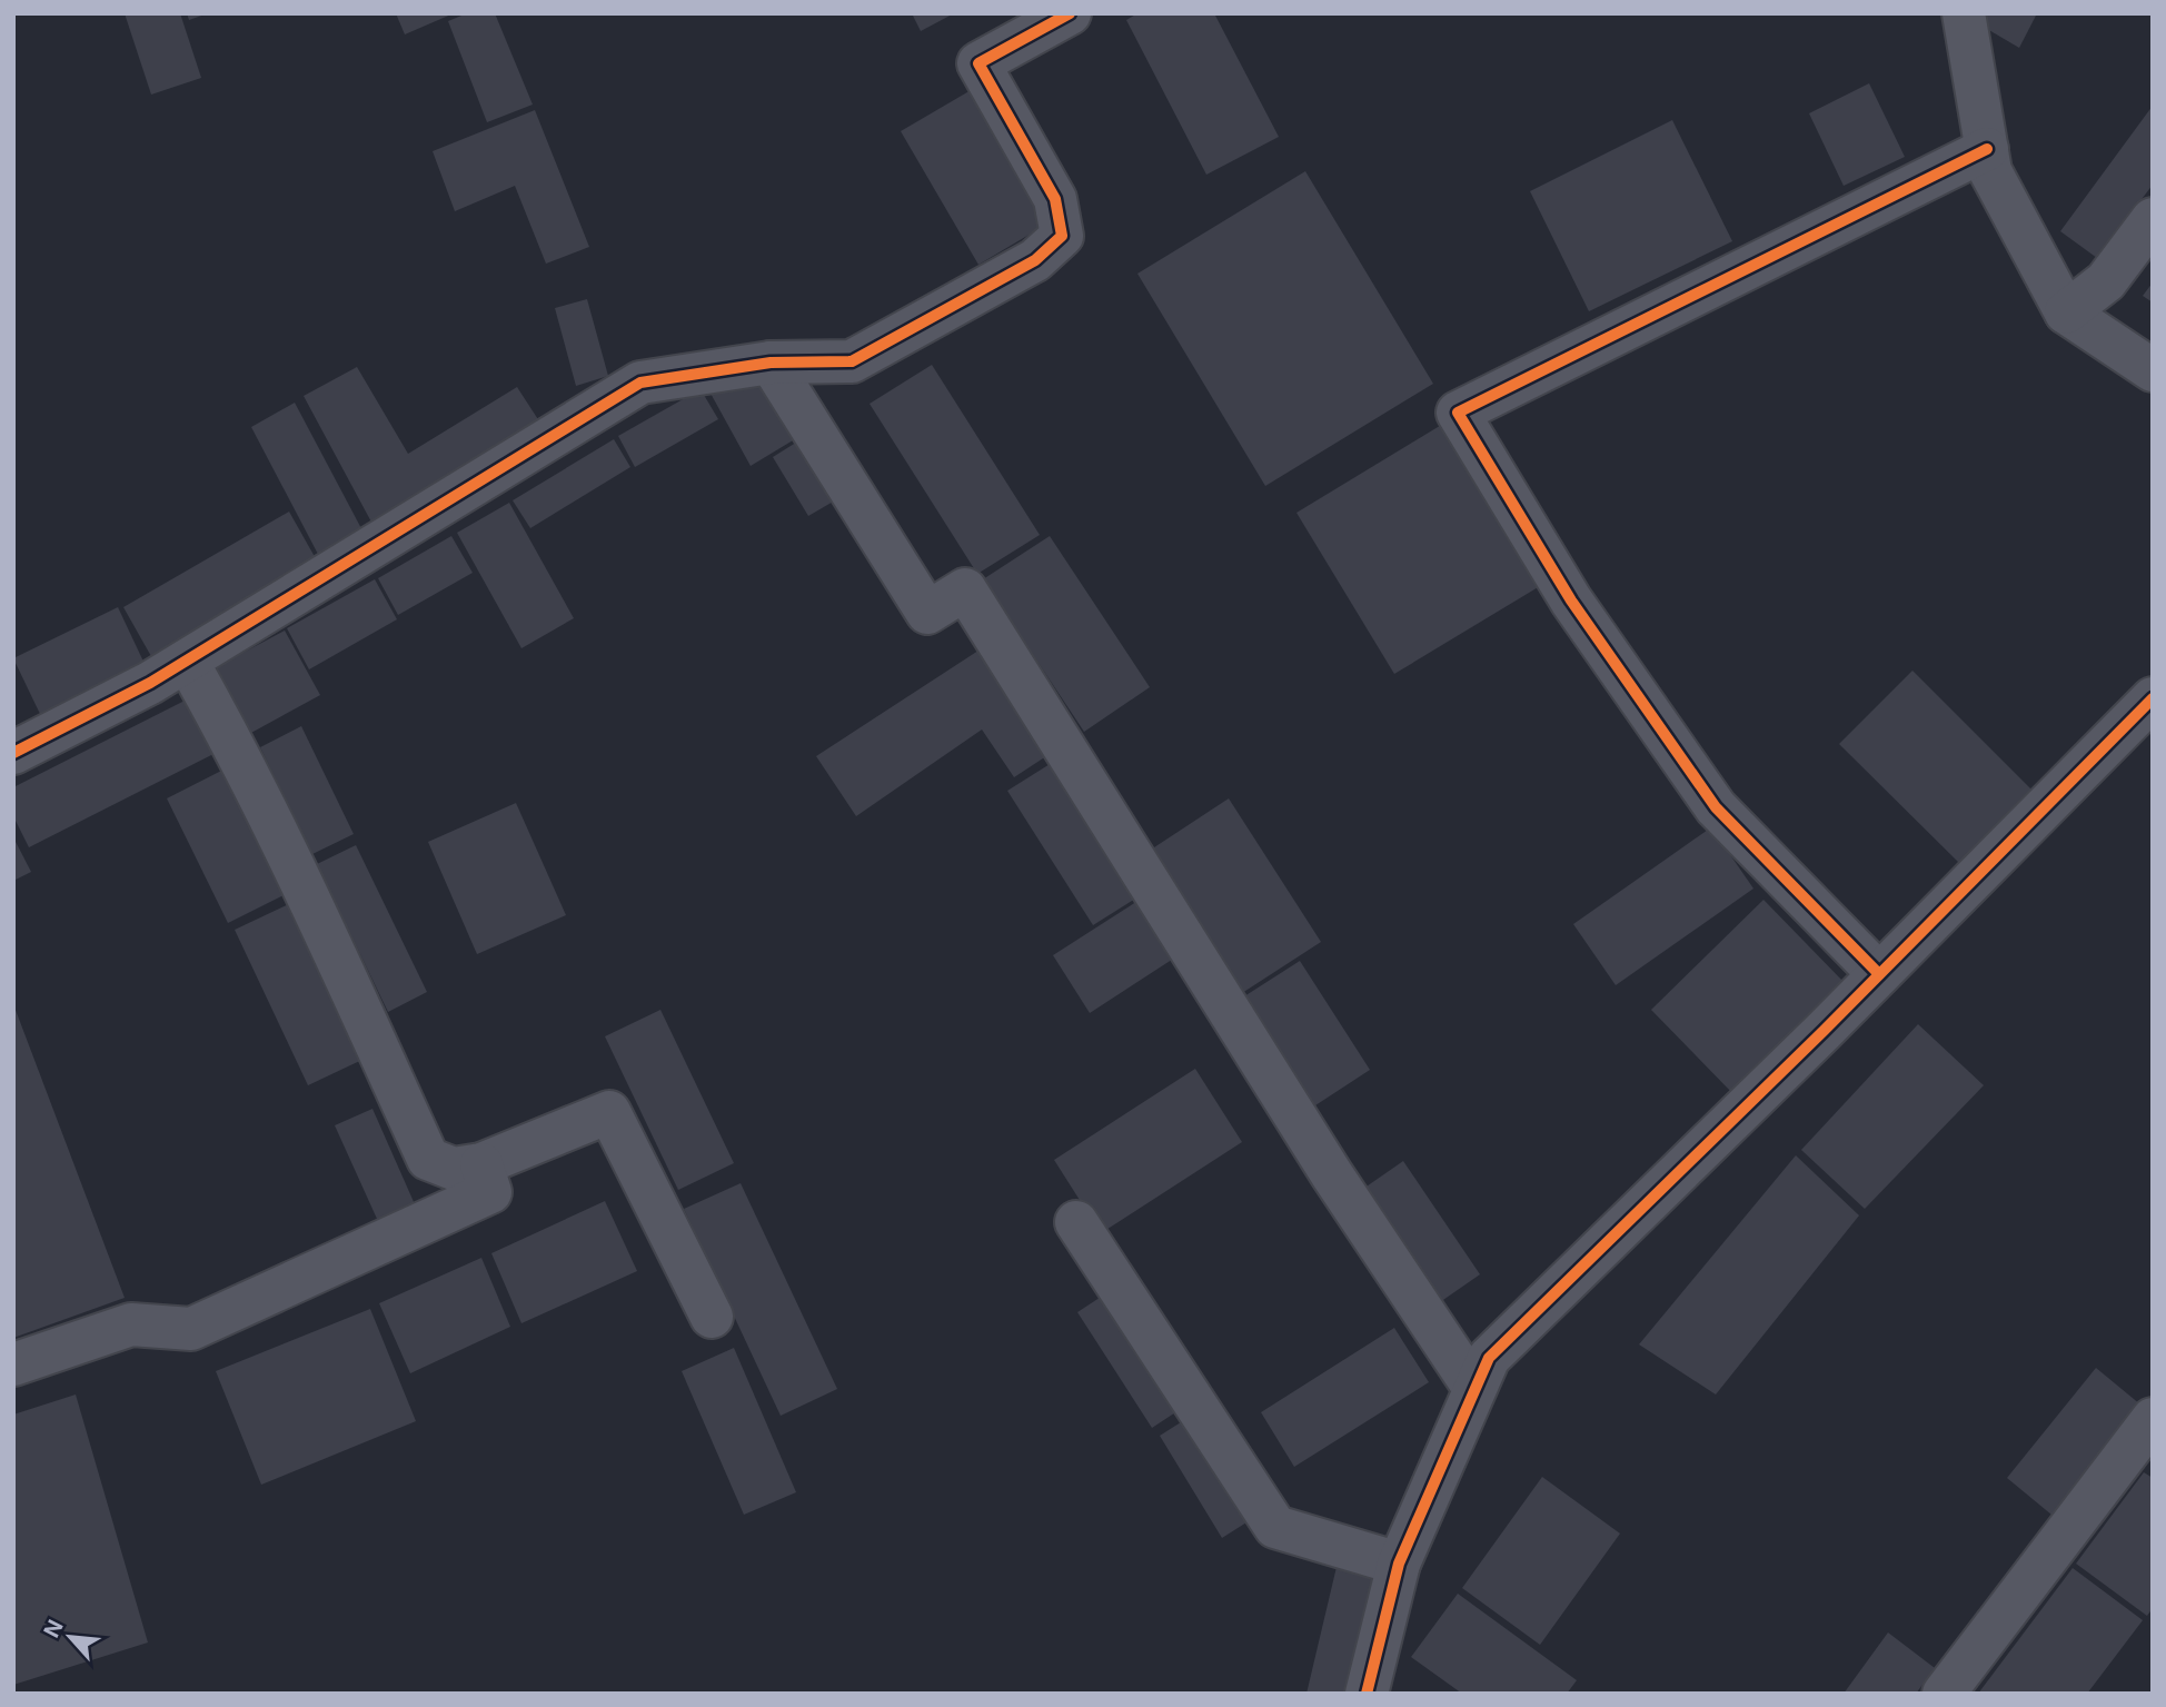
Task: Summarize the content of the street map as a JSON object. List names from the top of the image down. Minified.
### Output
{"north":"top left"}
